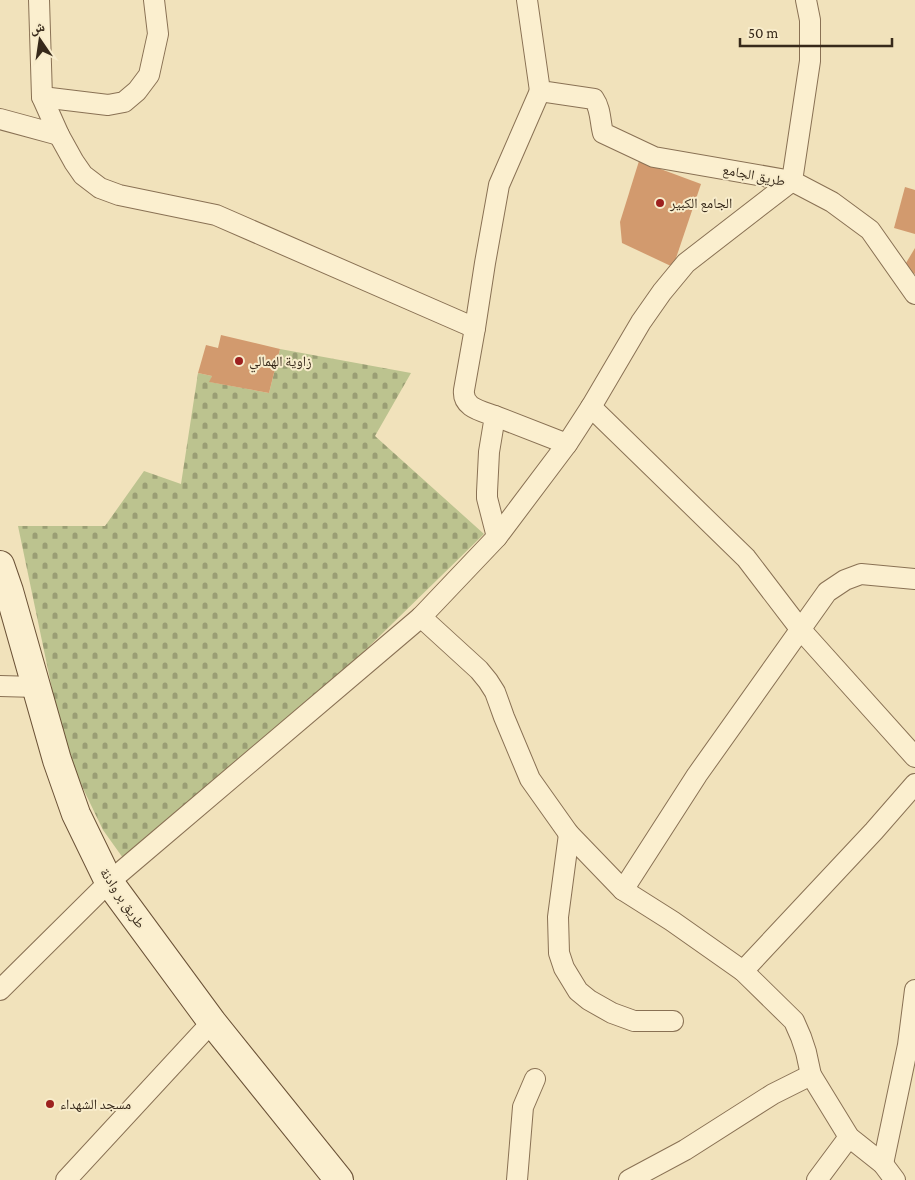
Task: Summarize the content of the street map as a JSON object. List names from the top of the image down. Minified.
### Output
{"streets":{"street":["طريق الجامع","طريق بر وادنة"]},"crossings":[["طريق الجامع","طريق بر وادنة"]],"places":["الجامع الكبير","زاوية الهمالي","مسجد الشهداء"],"scale_bar":"50 m","north":"top"}
